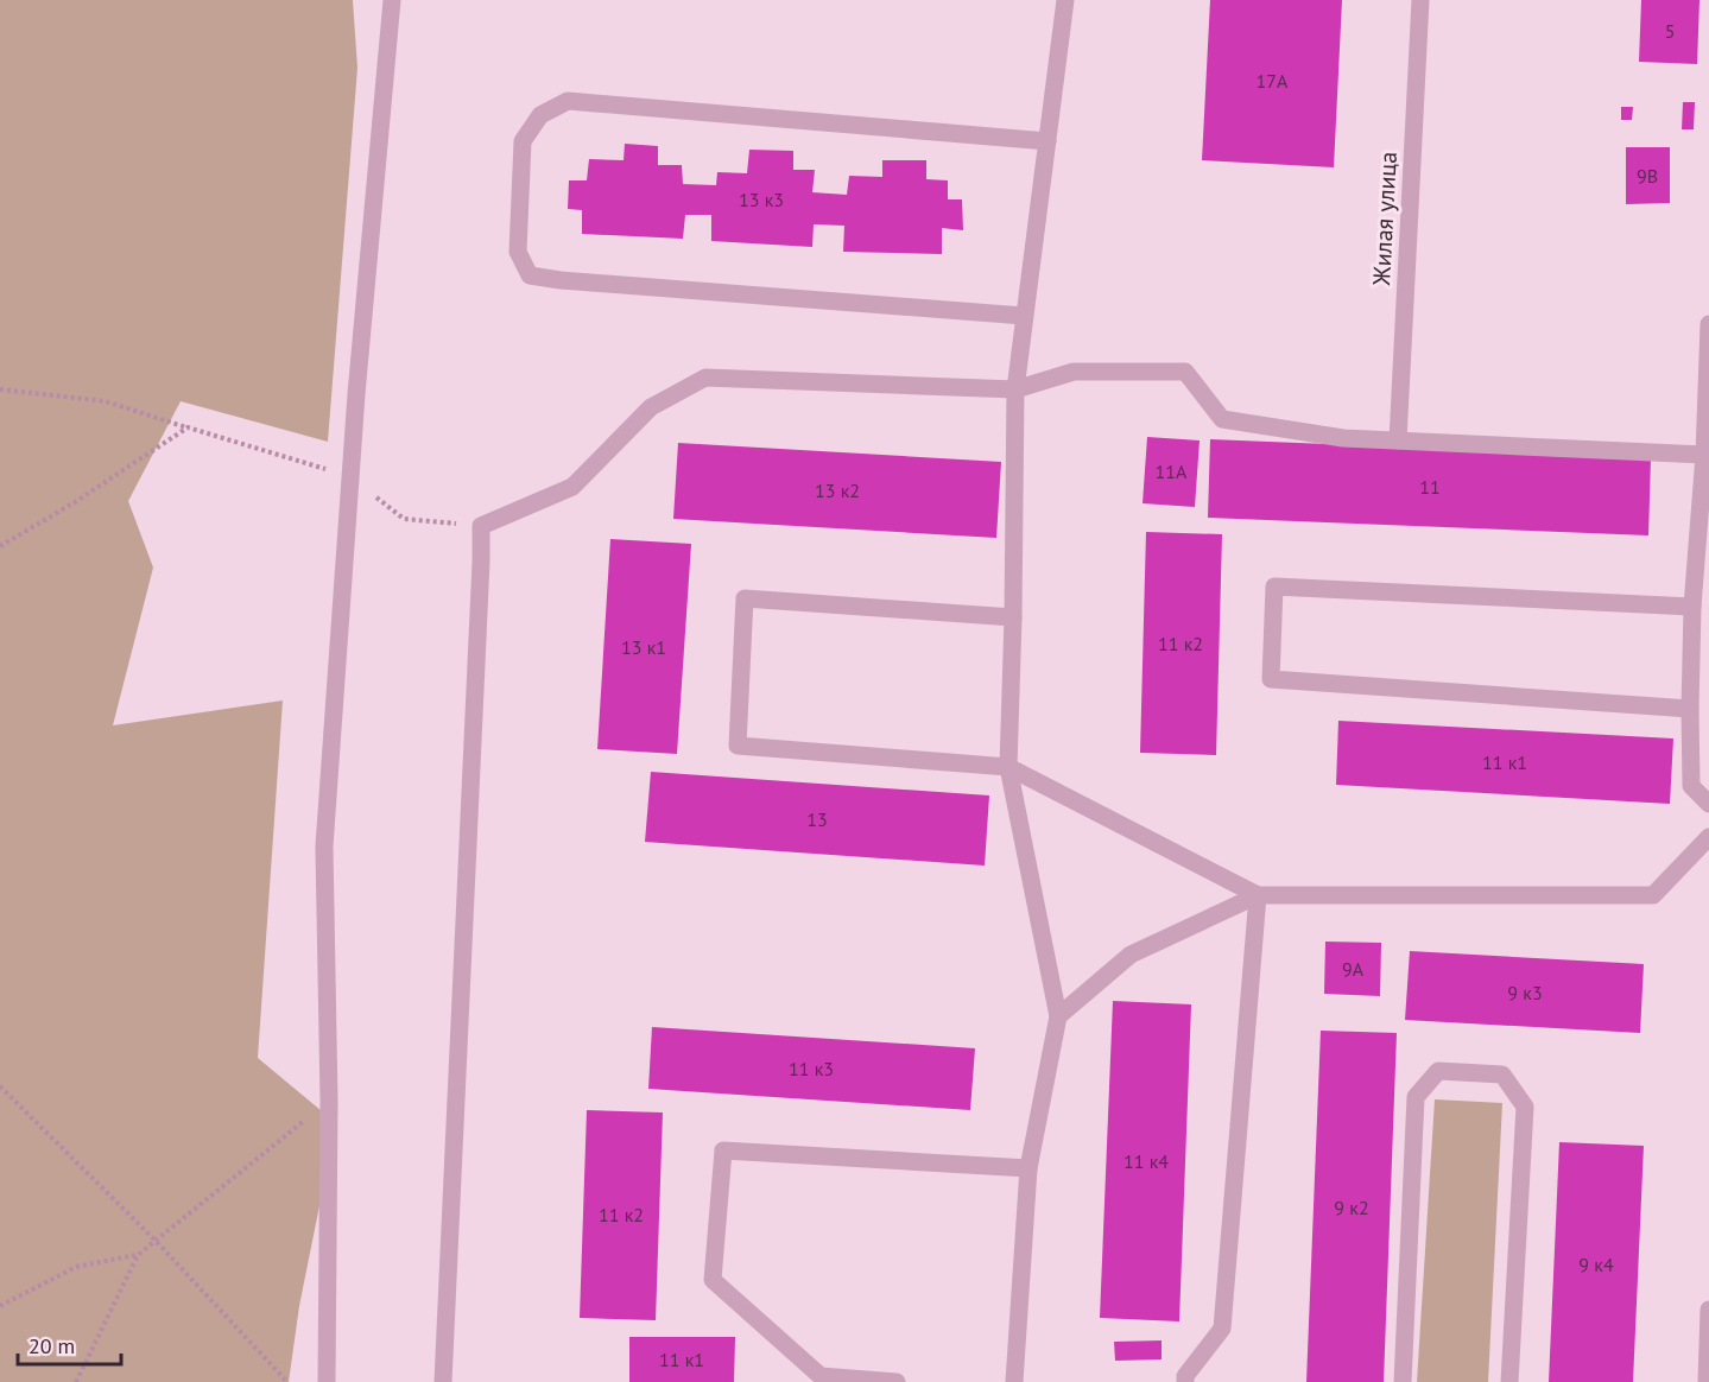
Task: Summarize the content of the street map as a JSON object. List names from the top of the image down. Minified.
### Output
{"streets":{"street":["Жилая улица"]},"house_numbers":["5","17А","9В","13 к3","11А","11","13 к2","11 к2","13 к1","11 к1","13","9А","9 к3","11 к3","11 к4","9 к2","11 к2","9 к4","11 к1"],"scale_bar":"20 m"}
